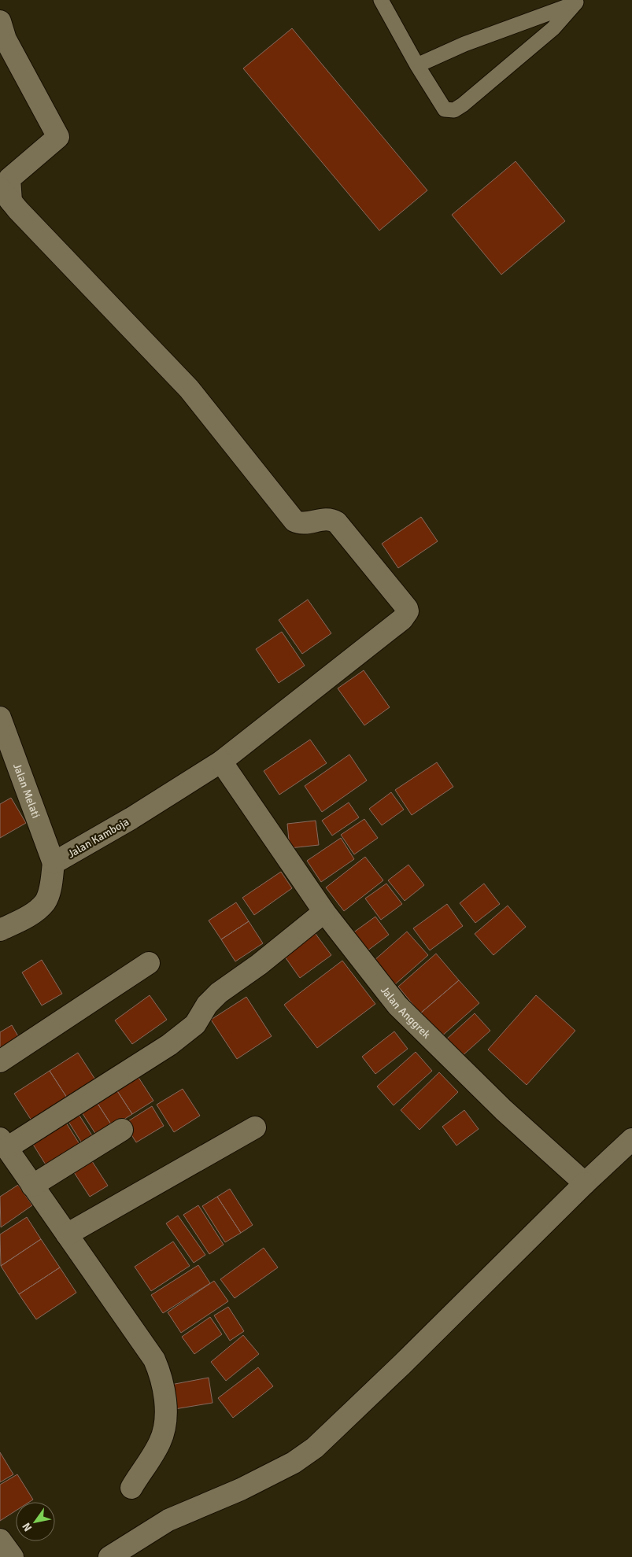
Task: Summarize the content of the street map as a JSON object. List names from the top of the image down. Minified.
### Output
{"streets":{"street":["Jalan Melati","Jalan Kamboja","Jalan Anggrek"]},"crossings":[["Jalan Melati","Jalan Kamboja"],["Jalan Kamboja","Jalan Anggrek"]],"north":"bottom left"}
